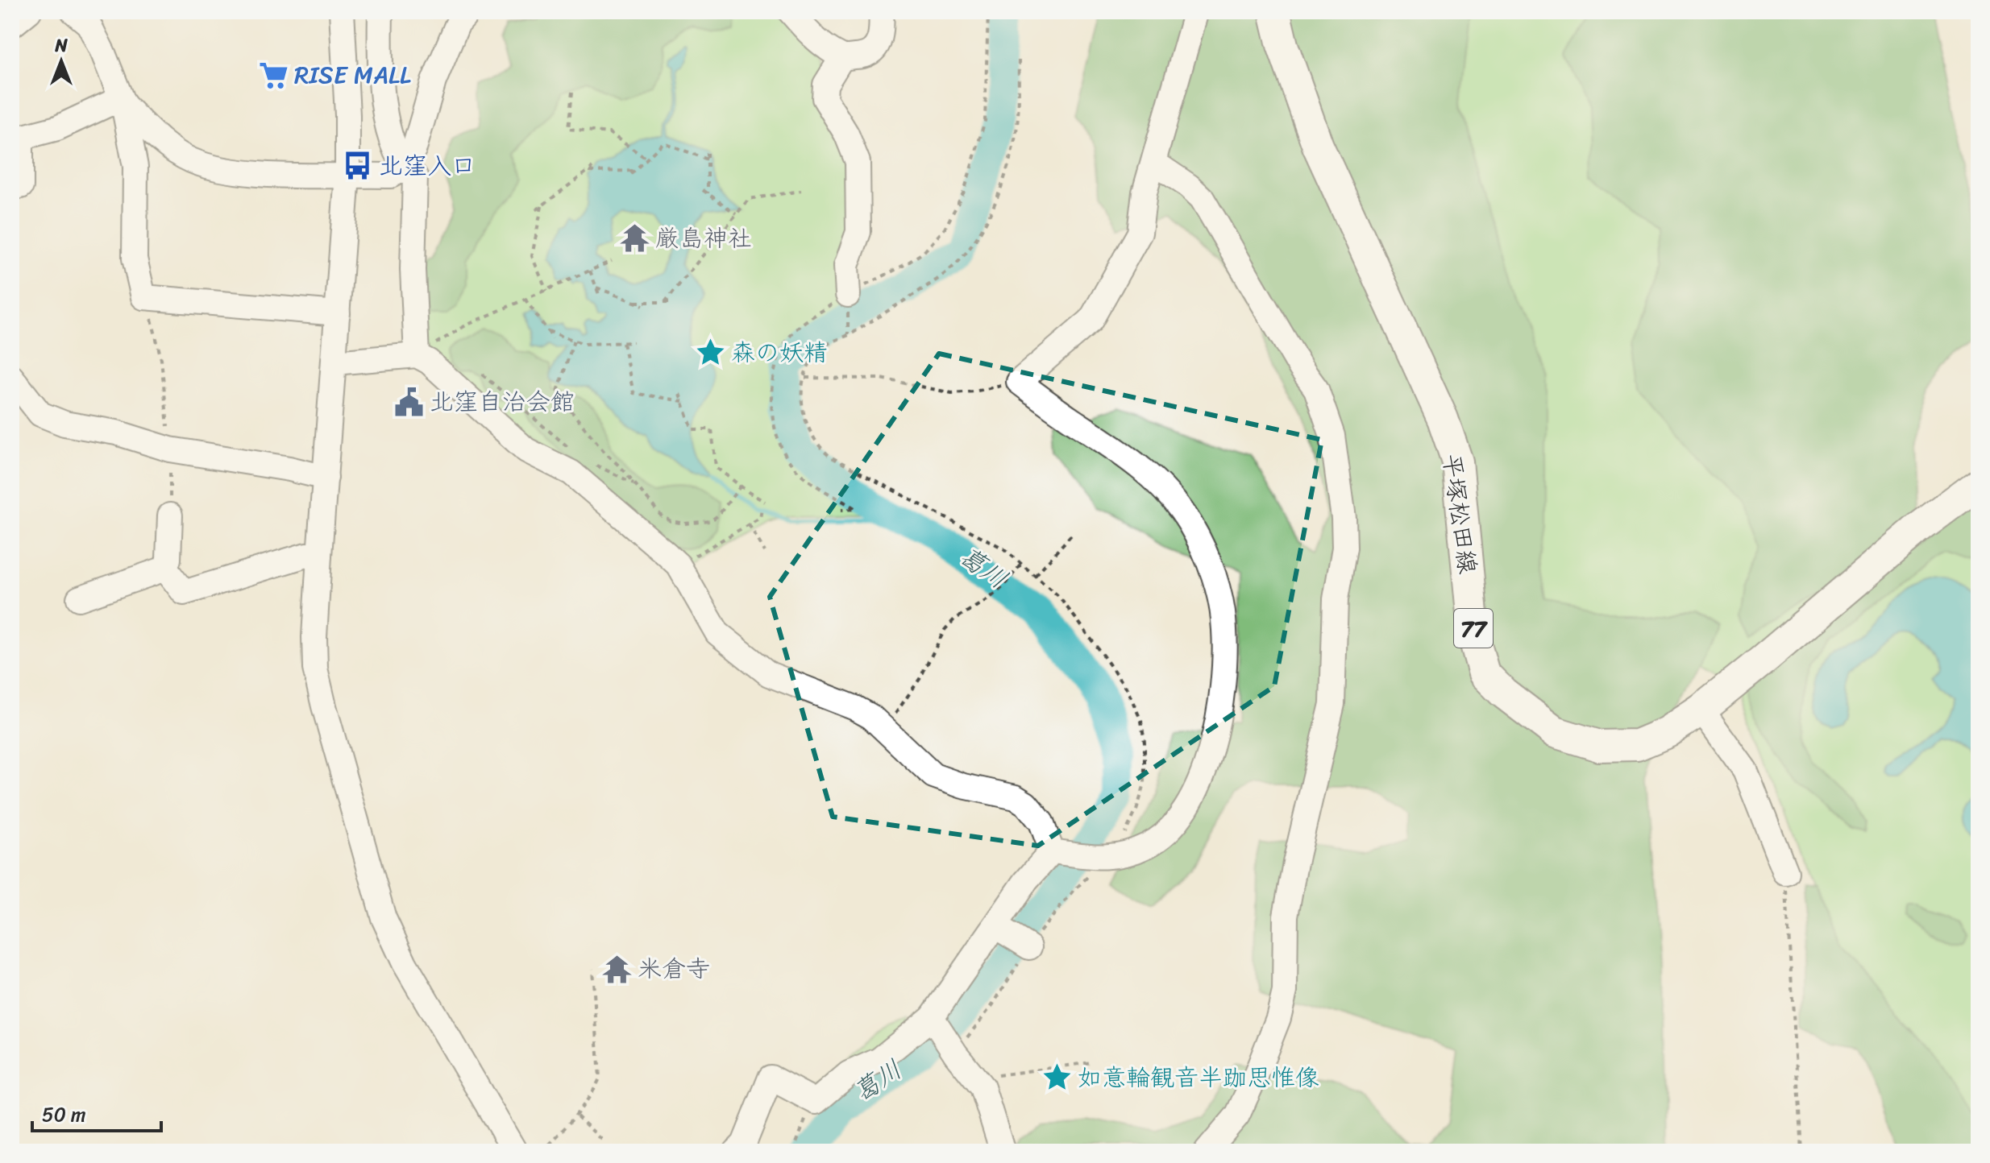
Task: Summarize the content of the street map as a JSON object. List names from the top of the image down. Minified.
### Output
{"streets":{"main road":["平塚松田線","77"]},"water":["葛川"],"places":{"supermarket":["RISE MALL"],"bus stop":["北窪入口"],"temple":["厳島神社","米倉寺"],"place":["森の妖精","如意輪観音半跏思惟像"],"public building":["北窪自治会館"]},"scale_bar":"50 m","north":"top"}
